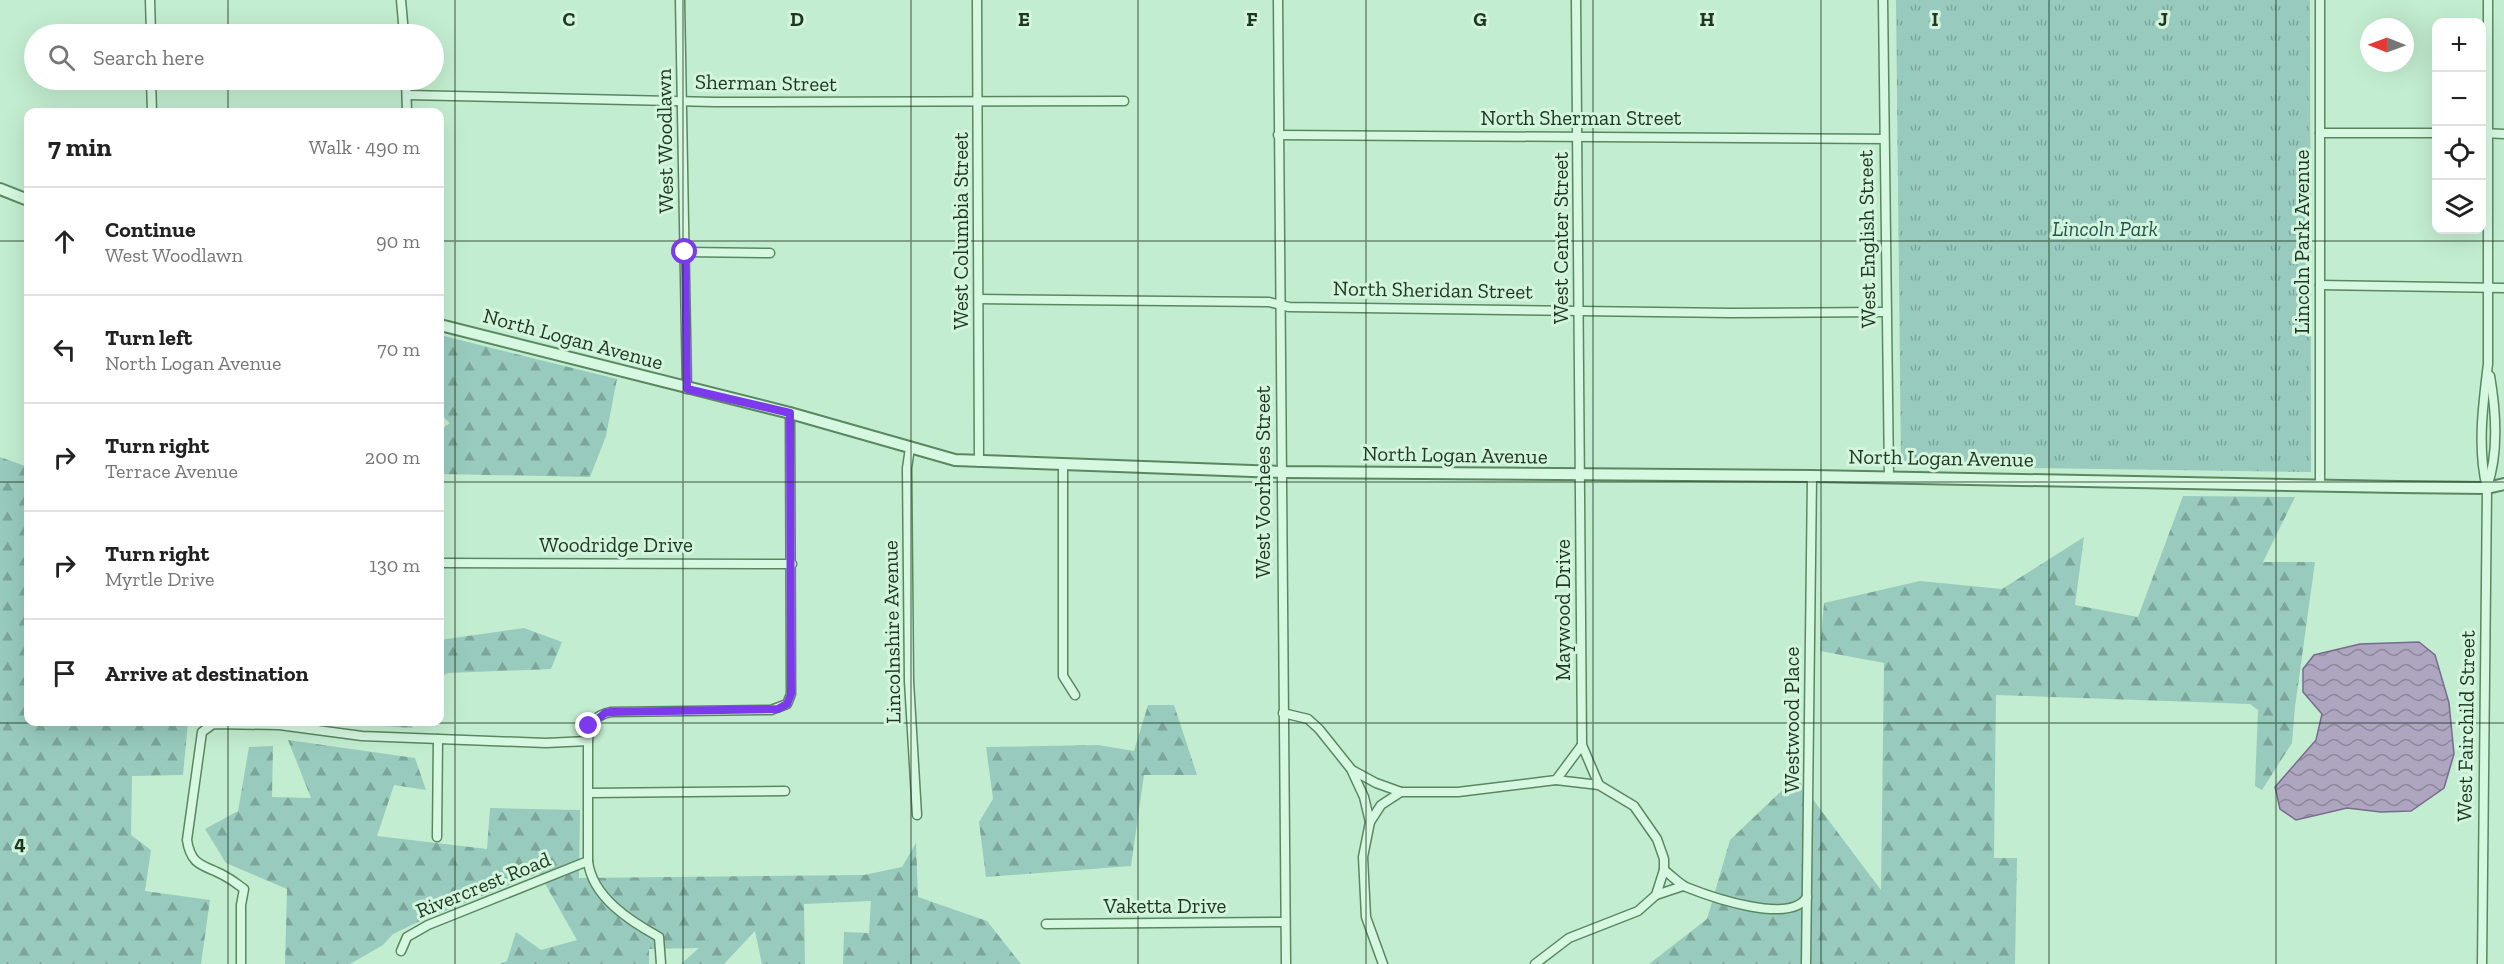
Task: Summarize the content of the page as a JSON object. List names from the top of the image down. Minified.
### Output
{"streets":{"street":["Sherman Street","North Sherman Street","West Woodlawn","West Columbia Street","West Center Street","West English Street","Lincoln Park Avenue","North Sheridan Street","North Logan Avenue","West Voorhees Street","Woodridge Drive","Maywood Drive","Lincolnshire Avenue","Westwood Place","West Fairchild Street","Rivercrest Road","Vaketta Drive"]},"crossings":[["Sherman Street","West Woodlawn"],["Sherman Street","West Columbia Street"],["North Sherman Street","West Center Street"],["North Sherman Street","West English Street"],["North Sherman Street","West Voorhees Street"],["West Woodlawn","North Logan Avenue"],["West Columbia Street","North Sheridan Street"],["West Columbia Street","North Logan Avenue"],["West Center Street","North Sheridan Street"],["West Center Street","North Logan Avenue"],["West Center Street","Maywood Drive"],["West English Street","North Sheridan Street"],["West English Street","North Logan Avenue"],["Lincoln Park Avenue","North Logan Avenue"],["North Sheridan Street","West Voorhees Street"],["North Logan Avenue","West Voorhees Street"],["North Logan Avenue","Maywood Drive"],["North Logan Avenue","Lincolnshire Avenue"],["North Logan Avenue","Westwood Place"],["North Logan Avenue","West Fairchild Street"],["West Voorhees Street","Vaketta Drive"]],"parks":["Lincoln Park"],"north":"left","page":{"map_buttons":["+","−"],"search":"Search here","heading":["7 min","Walk · 490 m"],"list":[["Continue","West Woodlawn","90 m"],["Turn left","North Logan Avenue","70 m"],["Turn right","Terrace Avenue","200 m"],["Turn right","Myrtle Drive","130 m"],"Arrive at destination"]},"grid":{"columns":["C","D","E","F","G","H","I","J"],"rows":["4"]}}
